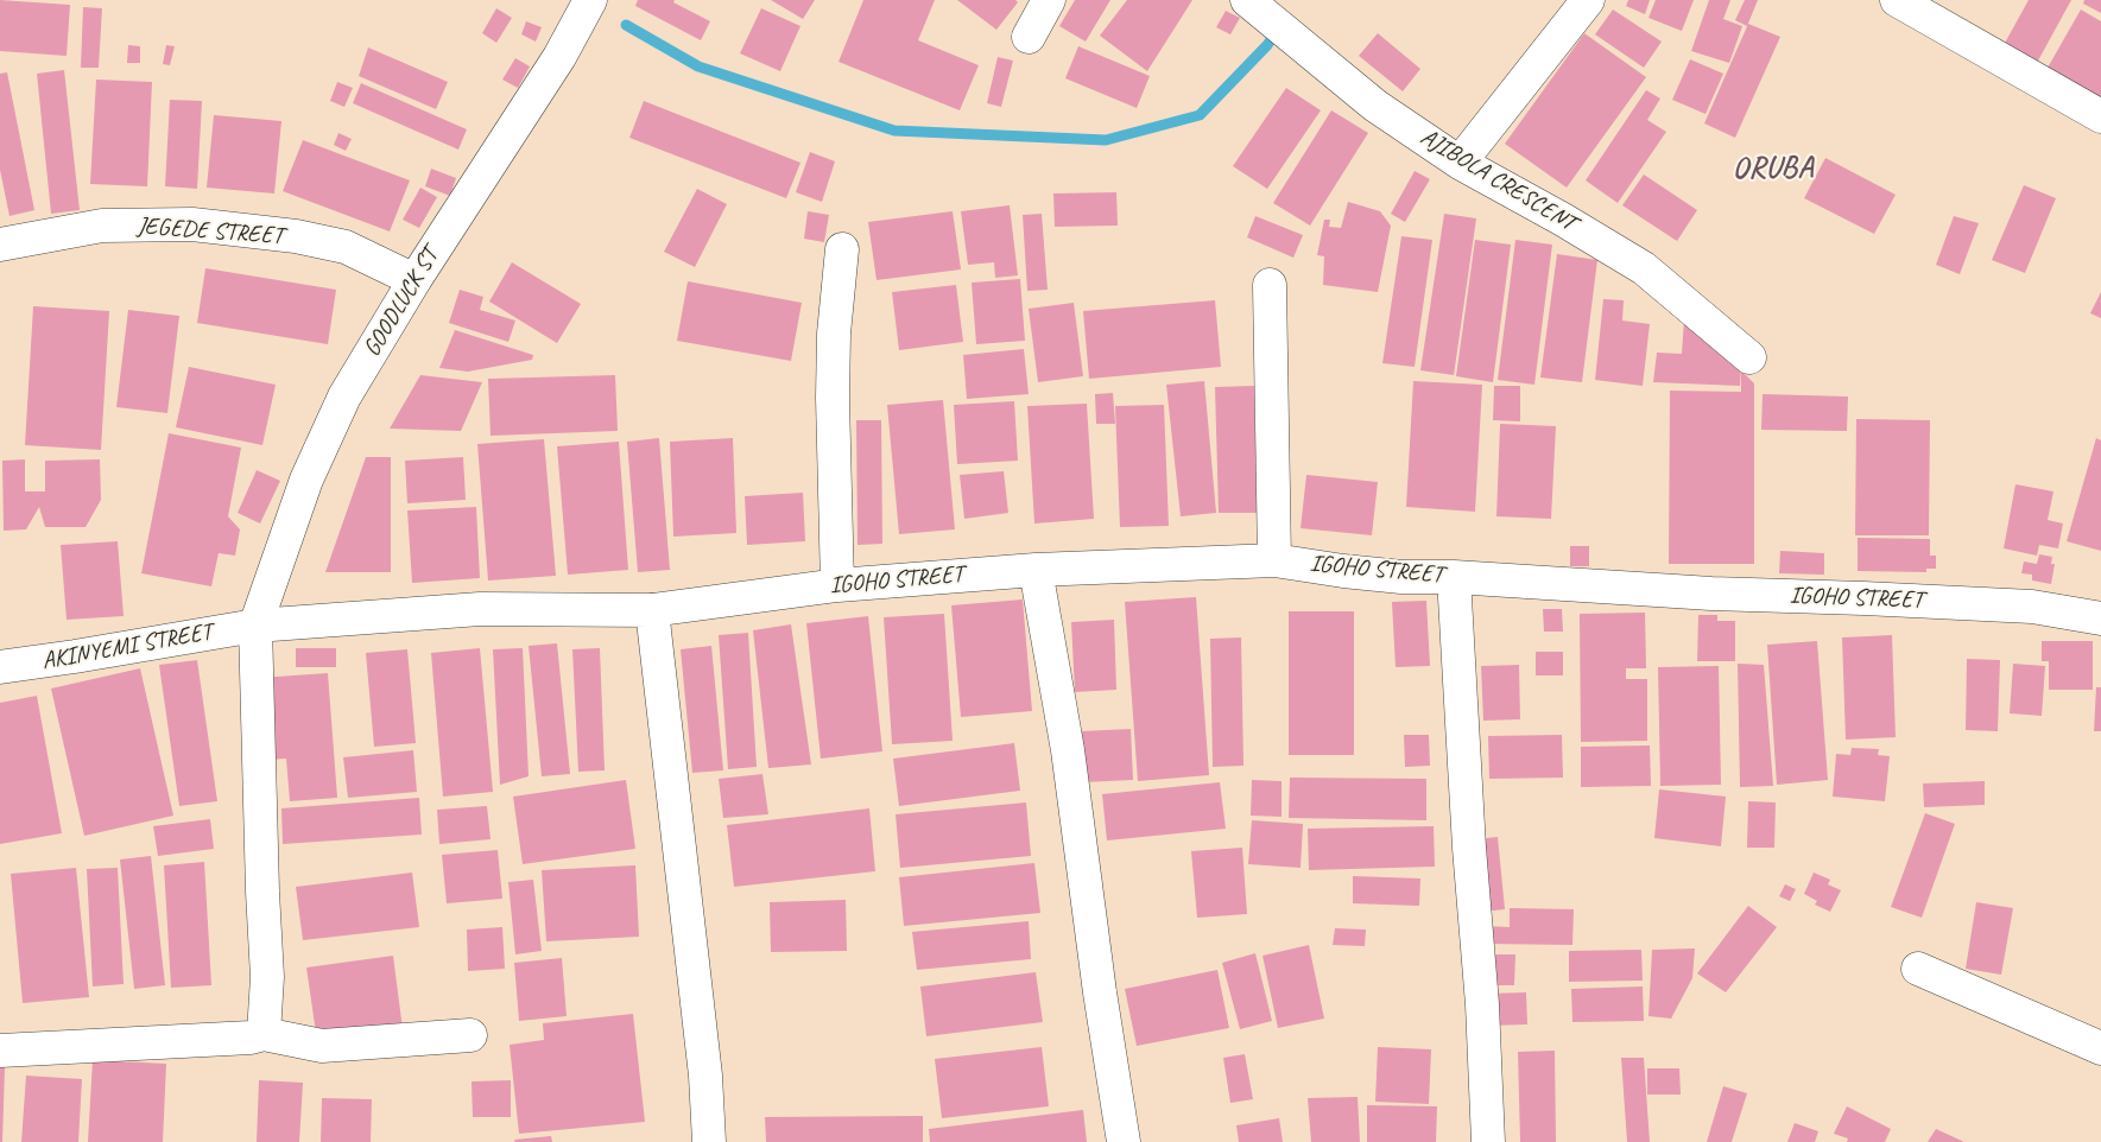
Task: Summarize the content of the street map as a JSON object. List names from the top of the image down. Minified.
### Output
{"streets":{"street":["AJIBOLA CRESCENT","JEGEDE STREET","GOODLUCK ST","IGOHO STREET","AKINYEMI STREET"]},"crossings":[["JEGEDE STREET","GOODLUCK ST"],["GOODLUCK ST","IGOHO STREET"],["GOODLUCK ST","AKINYEMI STREET"],["IGOHO STREET","AKINYEMI STREET"]],"districts":["ORUBA"]}
